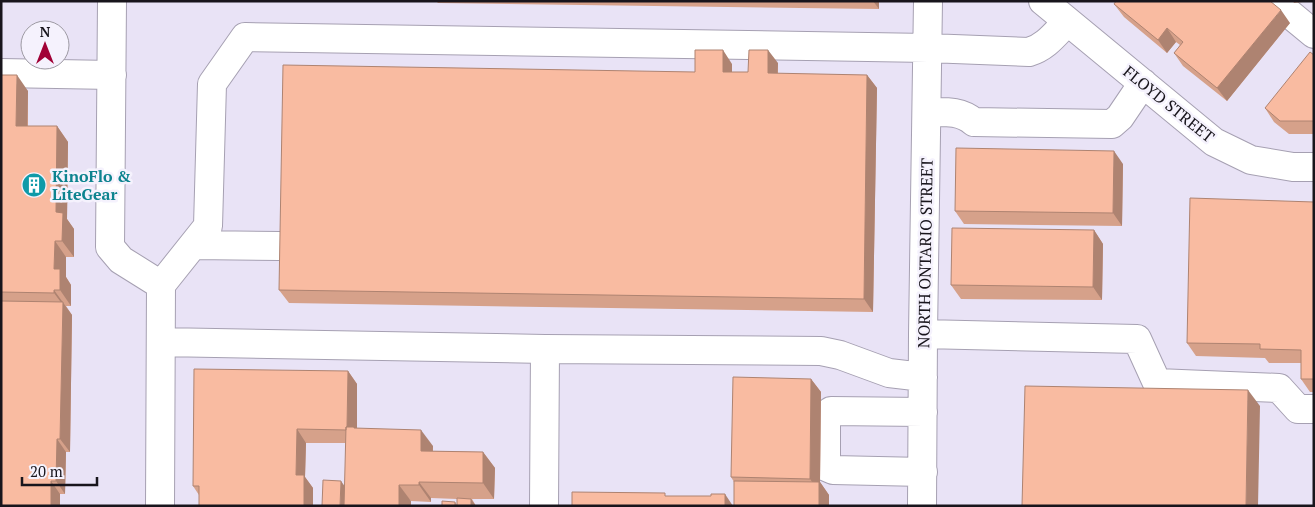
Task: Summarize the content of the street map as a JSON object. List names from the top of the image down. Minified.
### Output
{"streets":{"street":["FLOYD STREET","NORTH ONTARIO STREET"]},"places":{"building":["KinoFlo & LiteGear"]},"scale_bar":"20 m","north":"top"}
